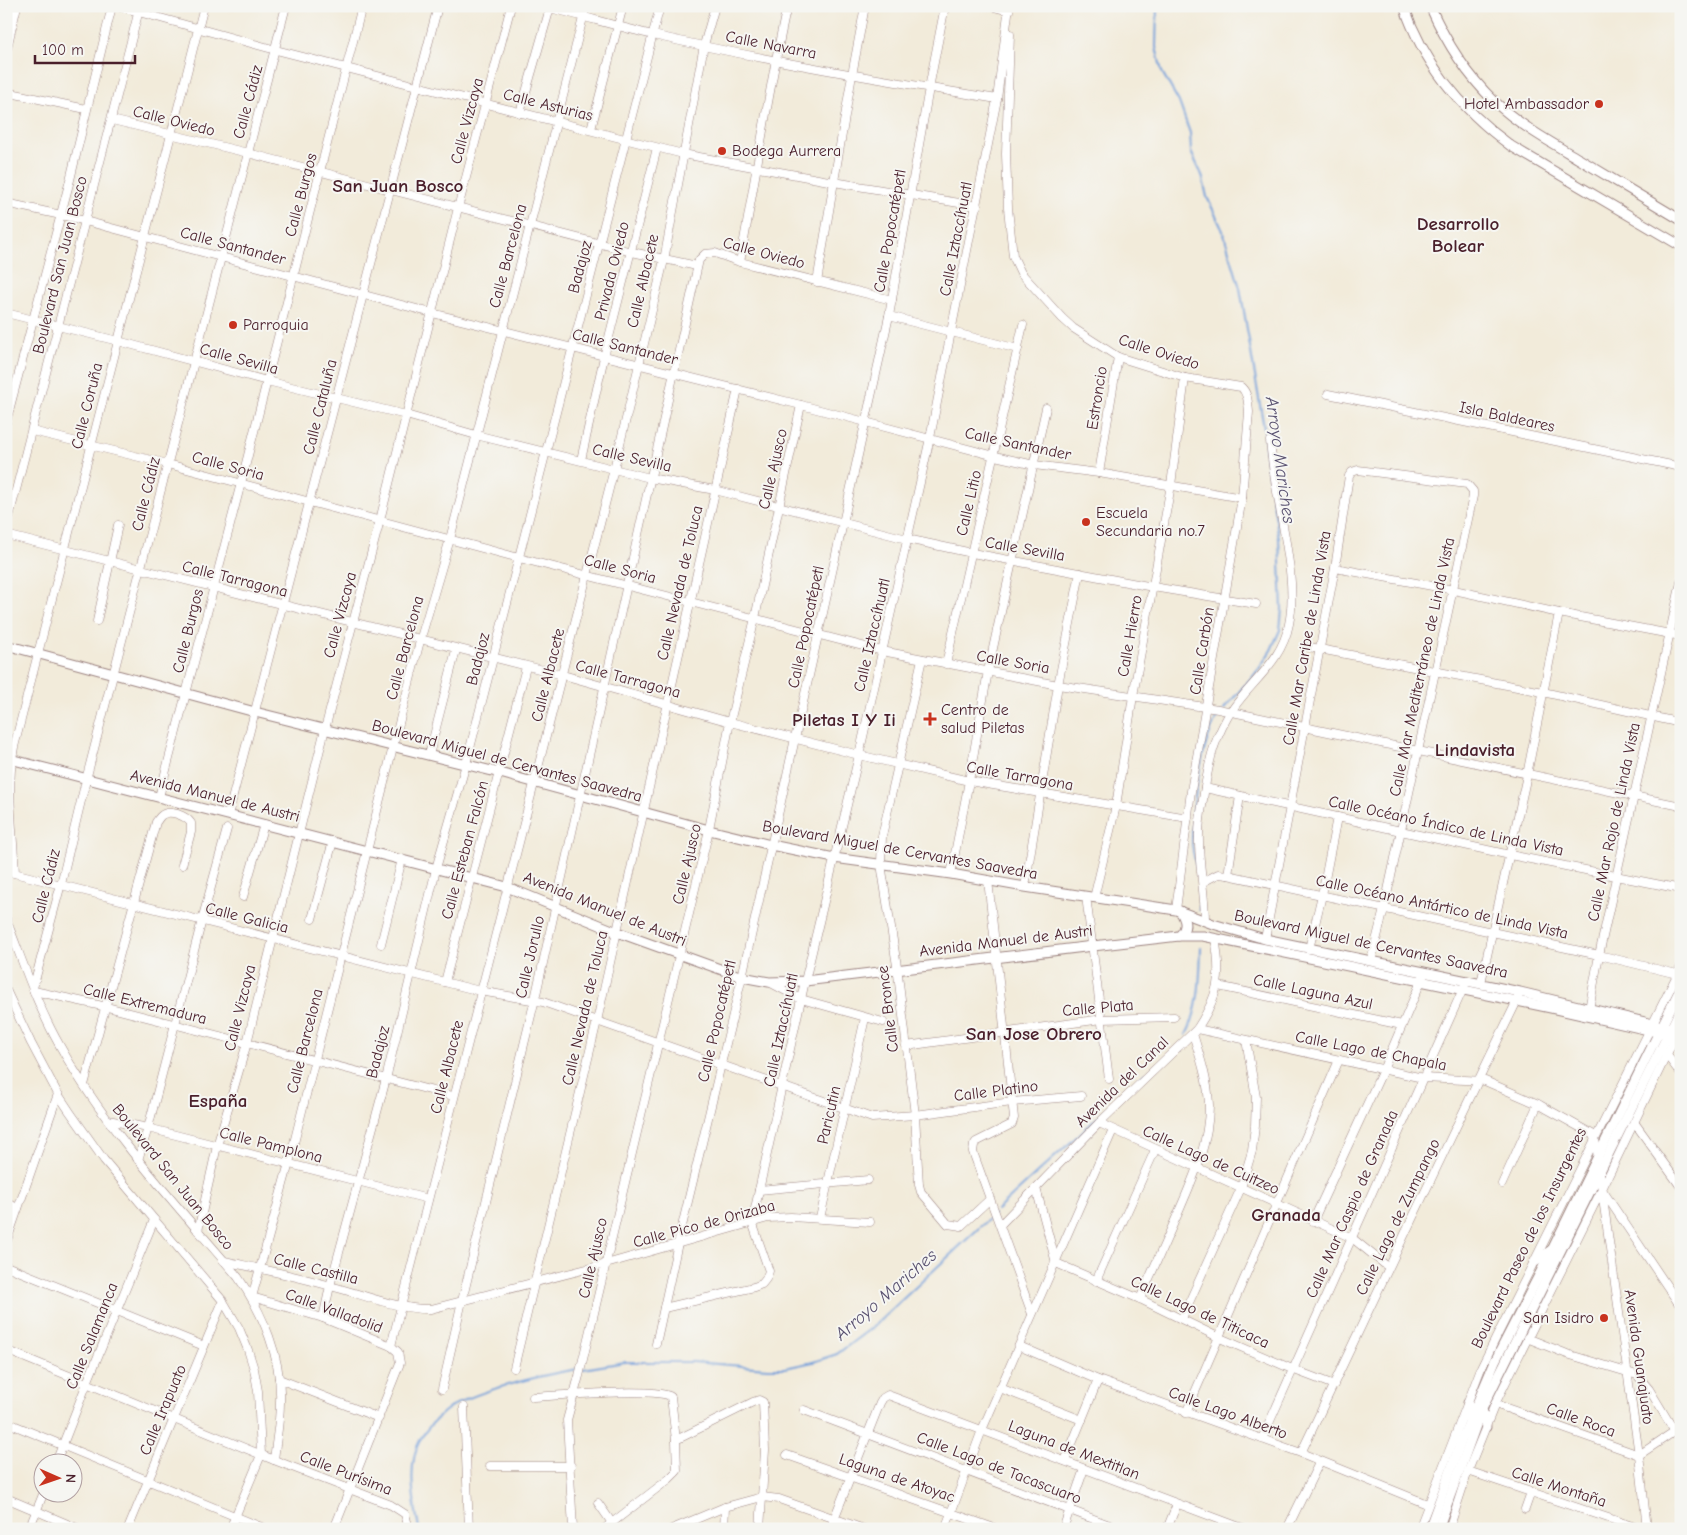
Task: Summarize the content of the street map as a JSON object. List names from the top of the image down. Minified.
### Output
{"streets":{"main road":["Boulevard Miguel de Cervantes Saavedra","Avenida Manuel de Austri","Boulevard Paseo de los Insurgentes"],"street":["Calle Navarra","Calle Cádiz","Calle Asturias","Calle Oviedo","Calle Vizcaya","Calle Burgos","Calle Popocatépetl","Calle Iztaccíhuatl","Calle Santander","Calle Barcelona","Boulevard San Juan Bosco","Badajoz","Privada Oviedo","Calle Albacete","Calle Sevilla","Estroncio","Calle Coruña","Calle Cataluña","Isla Baldeares","Calle Soria","Calle Ajusco","Calle Litio","Calle Tarragona","Calle Nevada de Toluca","Calle Hierro","Calle Mar Caribe de Linda Vista","Calle Carbón","Calle Mar Mediterráneo de Linda Vista","Calle Mar Rojo de Linda Vista","Calle Océano Índico de Linda Vista","Calle Esteban Falcón","Calle Océano Antártico de Linda Vista","Calle Galicia","Calle Jorullo","Calle Laguna Azul","Calle Extremadura","Calle Plata","Calle Bronce","Calle Lago de Chapala","Avenida del Canal","Calle Platino","Paricutin","Calle Pamplona","Calle Lago de Cuitzeo","Calle Mar Caspio de Granada","Calle Lago de Zumpango","Calle Pico de Orizaba","Calle Castilla","Calle Valladolid","Calle Lago de Titicaca","Calle Salamanca","Avenida Guanajuato","Calle Irapuato","Calle Lago Alberto","Calle Roca","Laguna de Mextitlan","Calle Lago de Tacascuaro","Calle Purísima","Laguna de Atoyac","Calle Montaña"]},"crossings":[["Calle Navarra","Calle Popocatépetl"],["Calle Navarra","Calle Iztaccíhuatl"],["Calle Navarra","Calle Barcelona"],["Calle Navarra","Badajoz"],["Calle Navarra","Calle Albacete"],["Calle Cádiz","Calle Asturias"],["Calle Cádiz","Calle Oviedo"],["Calle Cádiz","Calle Santander"],["Calle Cádiz","Boulevard San Juan Bosco"],["Calle Cádiz","Calle Sevilla"],["Calle Cádiz","Calle Soria"],["Calle Cádiz","Calle Tarragona"],["Calle Cádiz","Boulevard Miguel de Cervantes Saavedra"],["Calle Cádiz","Avenida Manuel de Austri"],["Calle Cádiz","Calle Galicia"],["Calle Cádiz","Calle Extremadura"],["Calle Asturias","Calle Vizcaya"],["Calle Asturias","Calle Burgos"],["Calle Asturias","Calle Popocatépetl"],["Calle Asturias","Calle Iztaccíhuatl"],["Calle Asturias","Calle Barcelona"],["Calle Asturias","Boulevard San Juan Bosco"],["Calle Asturias","Badajoz"],["Calle Asturias","Privada Oviedo"],["Calle Asturias","Calle Albacete"],["Calle Asturias","Calle Coruña"],["Calle Asturias","Calle Cataluña"],["Calle Oviedo","Calle Vizcaya"],["Calle Oviedo","Calle Burgos"],["Calle Oviedo","Calle Popocatépetl"],["Calle Oviedo","Calle Iztaccíhuatl"],["Calle Oviedo","Calle Barcelona"],["Calle Oviedo","Boulevard San Juan Bosco"],["Calle Oviedo","Badajoz"],["Calle Oviedo","Privada Oviedo"],["Calle Oviedo","Calle Albacete"],["Calle Oviedo","Estroncio"],["Calle Oviedo","Calle Coruña"],["Calle Oviedo","Calle Cataluña"],["Calle Oviedo","Calle Hierro"],["Calle Oviedo","Calle Carbón"],["Calle Oviedo","Calle Jorullo"],["Calle Vizcaya","Calle Santander"],["Calle Vizcaya","Boulevard San Juan Bosco"],["Calle Vizcaya","Calle Sevilla"],["Calle Vizcaya","Calle Soria"],["Calle Vizcaya","Calle Tarragona"],["Calle Vizcaya","Boulevard Miguel de Cervantes Saavedra"],["Calle Vizcaya","Avenida Manuel de Austri"],["Calle Vizcaya","Calle Galicia"],["Calle Vizcaya","Calle Extremadura"],["Calle Vizcaya","Calle Pamplona"],["Calle Burgos","Calle Santander"],["Calle Burgos","Calle Sevilla"],["Calle Burgos","Calle Soria"],["Calle Burgos","Calle Tarragona"],["Calle Burgos","Boulevard Miguel de Cervantes Saavedra"],["Calle Burgos","Avenida Manuel de Austri"],["Calle Popocatépetl","Calle Santander"],["Calle Popocatépetl","Calle Sevilla"],["Calle Popocatépetl","Calle Soria"],["Calle Popocatépetl","Calle Tarragona"],["Calle Popocatépetl","Boulevard Miguel de Cervantes Saavedra"],["Calle Popocatépetl","Avenida Manuel de Austri"],["Calle Popocatépetl","Calle Galicia"],["Calle Popocatépetl","Calle Platino"],["Calle Popocatépetl","Calle Pico de Orizaba"],["Calle Iztaccíhuatl","Calle Santander"],["Calle Iztaccíhuatl","Calle Sevilla"],["Calle Iztaccíhuatl","Calle Soria"],["Calle Iztaccíhuatl","Calle Tarragona"],["Calle Iztaccíhuatl","Boulevard Miguel de Cervantes Saavedra"],["Calle Iztaccíhuatl","Avenida Manuel de Austri"],["Calle Iztaccíhuatl","Calle Platino"],["Calle Iztaccíhuatl","Calle Pico de Orizaba"],["Calle Santander","Calle Barcelona"],["Calle Santander","Boulevard San Juan Bosco"],["Calle Santander","Badajoz"],["Calle Santander","Privada Oviedo"],["Calle Santander","Calle Albacete"],["Calle Santander","Estroncio"],["Calle Santander","Calle Coruña"],["Calle Santander","Calle Cataluña"],["Calle Santander","Calle Ajusco"],["Calle Santander","Calle Litio"],["Calle Santander","Calle Nevada de Toluca"],["Calle Santander","Calle Hierro"],["Calle Santander","Calle Carbón"],["Calle Santander","Calle Jorullo"],["Calle Barcelona","Boulevard San Juan Bosco"],["Calle Barcelona","Calle Sevilla"],["Calle Barcelona","Calle Soria"],["Calle Barcelona","Calle Tarragona"],["Calle Barcelona","Boulevard Miguel de Cervantes Saavedra"],["Calle Barcelona","Avenida Manuel de Austri"],["Calle Barcelona","Calle Galicia"],["Calle Barcelona","Calle Extremadura"],["Calle Barcelona","Calle Pamplona"],["Calle Barcelona","Calle Castilla"],["Calle Barcelona","Calle Valladolid"],["Boulevard San Juan Bosco","Calle Sevilla"],["Boulevard San Juan Bosco","Calle Soria"],["Boulevard San Juan Bosco","Calle Extremadura"],["Boulevard San Juan Bosco","Calle Pamplona"],["Boulevard San Juan Bosco","Calle Castilla"],["Boulevard San Juan Bosco","Calle Valladolid"],["Boulevard San Juan Bosco","Calle Purísima"],["Badajoz","Calle Sevilla"],["Badajoz","Calle Soria"],["Badajoz","Calle Tarragona"],["Badajoz","Boulevard Miguel de Cervantes Saavedra"],["Badajoz","Avenida Manuel de Austri"],["Badajoz","Calle Galicia"],["Badajoz","Calle Extremadura"],["Badajoz","Calle Pamplona"],["Badajoz","Calle Castilla"],["Badajoz","Calle Valladolid"],["Privada Oviedo","Calle Sevilla"],["Calle Albacete","Calle Sevilla"],["Calle Albacete","Calle Soria"],["Calle Albacete","Calle Tarragona"],["Calle Albacete","Boulevard Miguel de Cervantes Saavedra"],["Calle Albacete","Avenida Manuel de Austri"],["Calle Albacete","Calle Galicia"],["Calle Albacete","Calle Extremadura"],["Calle Albacete","Calle Pamplona"],["Calle Albacete","Calle Pico de Orizaba"],["Calle Albacete","Calle Castilla"],["Calle Albacete","Calle Valladolid"],["Calle Sevilla","Calle Coruña"],["Calle Sevilla","Calle Cataluña"],["Calle Sevilla","Calle Ajusco"],["Calle Sevilla","Calle Litio"],["Calle Sevilla","Calle Nevada de Toluca"],["Calle Sevilla","Calle Hierro"],["Calle Sevilla","Calle Carbón"],["Calle Sevilla","Calle Jorullo"],["Calle Coruña","Calle Soria"],["Calle Coruña","Calle Tarragona"],["Calle Coruña","Boulevard Miguel de Cervantes Saavedra"],["Calle Coruña","Avenida Manuel de Austri"],["Calle Coruña","Calle Galicia"],["Calle Cataluña","Calle Soria"],["Calle Cataluña","Calle Tarragona"],["Calle Cataluña","Boulevard Miguel de Cervantes Saavedra"],["Calle Cataluña","Avenida Manuel de Austri"],["Calle Soria","Calle Ajusco"],["Calle Soria","Calle Litio"],["Calle Soria","Calle Nevada de Toluca"],["Calle Soria","Calle Hierro"],["Calle Soria","Calle Mar Caribe de Linda Vista"],["Calle Soria","Calle Carbón"],["Calle Soria","Calle Mar Mediterráneo de Linda Vista"],["Calle Soria","Calle Mar Rojo de Linda Vista"],["Calle Soria","Calle Jorullo"],["Calle Soria","Calle Bronce"],["Calle Ajusco","Calle Tarragona"],["Calle Ajusco","Boulevard Miguel de Cervantes Saavedra"],["Calle Ajusco","Avenida Manuel de Austri"],["Calle Ajusco","Calle Galicia"],["Calle Ajusco","Calle Pico de Orizaba"],["Calle Tarragona","Calle Nevada de Toluca"],["Calle Tarragona","Calle Hierro"],["Calle Tarragona","Calle Carbón"],["Calle Tarragona","Calle Esteban Falcón"],["Calle Tarragona","Calle Jorullo"],["Calle Tarragona","Calle Bronce"],["Calle Nevada de Toluca","Boulevard Miguel de Cervantes Saavedra"],["Calle Nevada de Toluca","Avenida Manuel de Austri"],["Calle Nevada de Toluca","Calle Galicia"],["Calle Nevada de Toluca","Calle Pico de Orizaba"],["Calle Hierro","Boulevard Miguel de Cervantes Saavedra"],["Calle Hierro","Avenida Manuel de Austri"],["Calle Hierro","Calle Plata"],["Calle Mar Caribe de Linda Vista","Calle Mar Mediterráneo de Linda Vista"],["Calle Mar Caribe de Linda Vista","Boulevard Miguel de Cervantes Saavedra"],["Calle Mar Caribe de Linda Vista","Calle Océano Índico de Linda Vista"],["Calle Mar Caribe de Linda Vista","Calle Océano Antártico de Linda Vista"],["Calle Carbón","Boulevard Miguel de Cervantes Saavedra"],["Calle Mar Mediterráneo de Linda Vista","Boulevard Miguel de Cervantes Saavedra"],["Calle Mar Mediterráneo de Linda Vista","Calle Océano Índico de Linda Vista"],["Calle Mar Mediterráneo de Linda Vista","Calle Océano Antártico de Linda Vista"],["Boulevard Miguel de Cervantes Saavedra","Avenida Manuel de Austri"],["Boulevard Miguel de Cervantes Saavedra","Calle Mar Rojo de Linda Vista"],["Boulevard Miguel de Cervantes Saavedra","Calle Esteban Falcón"],["Boulevard Miguel de Cervantes Saavedra","Calle Jorullo"],["Boulevard Miguel de Cervantes Saavedra","Calle Bronce"],["Boulevard Miguel de Cervantes Saavedra","Avenida del Canal"],["Boulevard Miguel de Cervantes Saavedra","Calle Mar Caspio de Granada"],["Boulevard Miguel de Cervantes Saavedra","Calle Lago de Zumpango"],["Boulevard Miguel de Cervantes Saavedra","Boulevard Paseo de los Insurgentes"],["Avenida Manuel de Austri","Calle Esteban Falcón"],["Avenida Manuel de Austri","Calle Jorullo"],["Avenida Manuel de Austri","Calle Bronce"],["Calle Mar Rojo de Linda Vista","Calle Océano Índico de Linda Vista"],["Calle Mar Rojo de Linda Vista","Calle Océano Antártico de Linda Vista"],["Calle Esteban Falcón","Calle Galicia"],["Calle Océano Antártico de Linda Vista","Boulevard Paseo de los Insurgentes"],["Calle Galicia","Calle Jorullo"],["Calle Galicia","Calle Platino"],["Calle Jorullo","Calle Pico de Orizaba"],["Calle Laguna Azul","Avenida del Canal"],["Calle Plata","Calle Bronce"],["Calle Bronce","Calle Platino"],["Calle Lago de Chapala","Avenida del Canal"],["Calle Lago de Chapala","Calle Mar Caspio de Granada"],["Calle Lago de Chapala","Calle Lago de Zumpango"],["Calle Lago de Chapala","Boulevard Paseo de los Insurgentes"],["Avenida del Canal","Calle Lago de Cuitzeo"],["Calle Platino","Paricutin"],["Paricutin","Calle Pico de Orizaba"],["Calle Lago de Cuitzeo","Calle Mar Caspio de Granada"],["Calle Lago de Cuitzeo","Calle Lago de Zumpango"],["Calle Mar Caspio de Granada","Calle Lago de Titicaca"],["Calle Mar Caspio de Granada","Calle Lago Alberto"],["Calle Lago de Zumpango","Calle Lago de Titicaca"],["Calle Lago de Zumpango","Calle Lago Alberto"],["Calle Pico de Orizaba","Calle Castilla"],["Boulevard Paseo de los Insurgentes","Avenida Guanajuato"],["Boulevard Paseo de los Insurgentes","Calle Lago Alberto"],["Boulevard Paseo de los Insurgentes","Calle Roca"],["Boulevard Paseo de los Insurgentes","Calle Montaña"],["Calle Salamanca","Calle Purísima"],["Avenida Guanajuato","Calle Roca"],["Calle Irapuato","Calle Purísima"],["Laguna de Mextitlan","Calle Lago de Tacascuaro"]],"districts":["San Juan Bosco","Desarrollo Bolear","Piletas I Y Ii","Lindavista","San Jose Obrero","España","Granada"],"water":["Arroyo Mariches"],"places":{"other":["Hotel Ambassador","Bodega Aurrera","Parroquia","Escuela Secundaria no.7","San Isidro"],"health":["Centro de salud Piletas"]},"scale_bar":"100 m","north":"right"}
